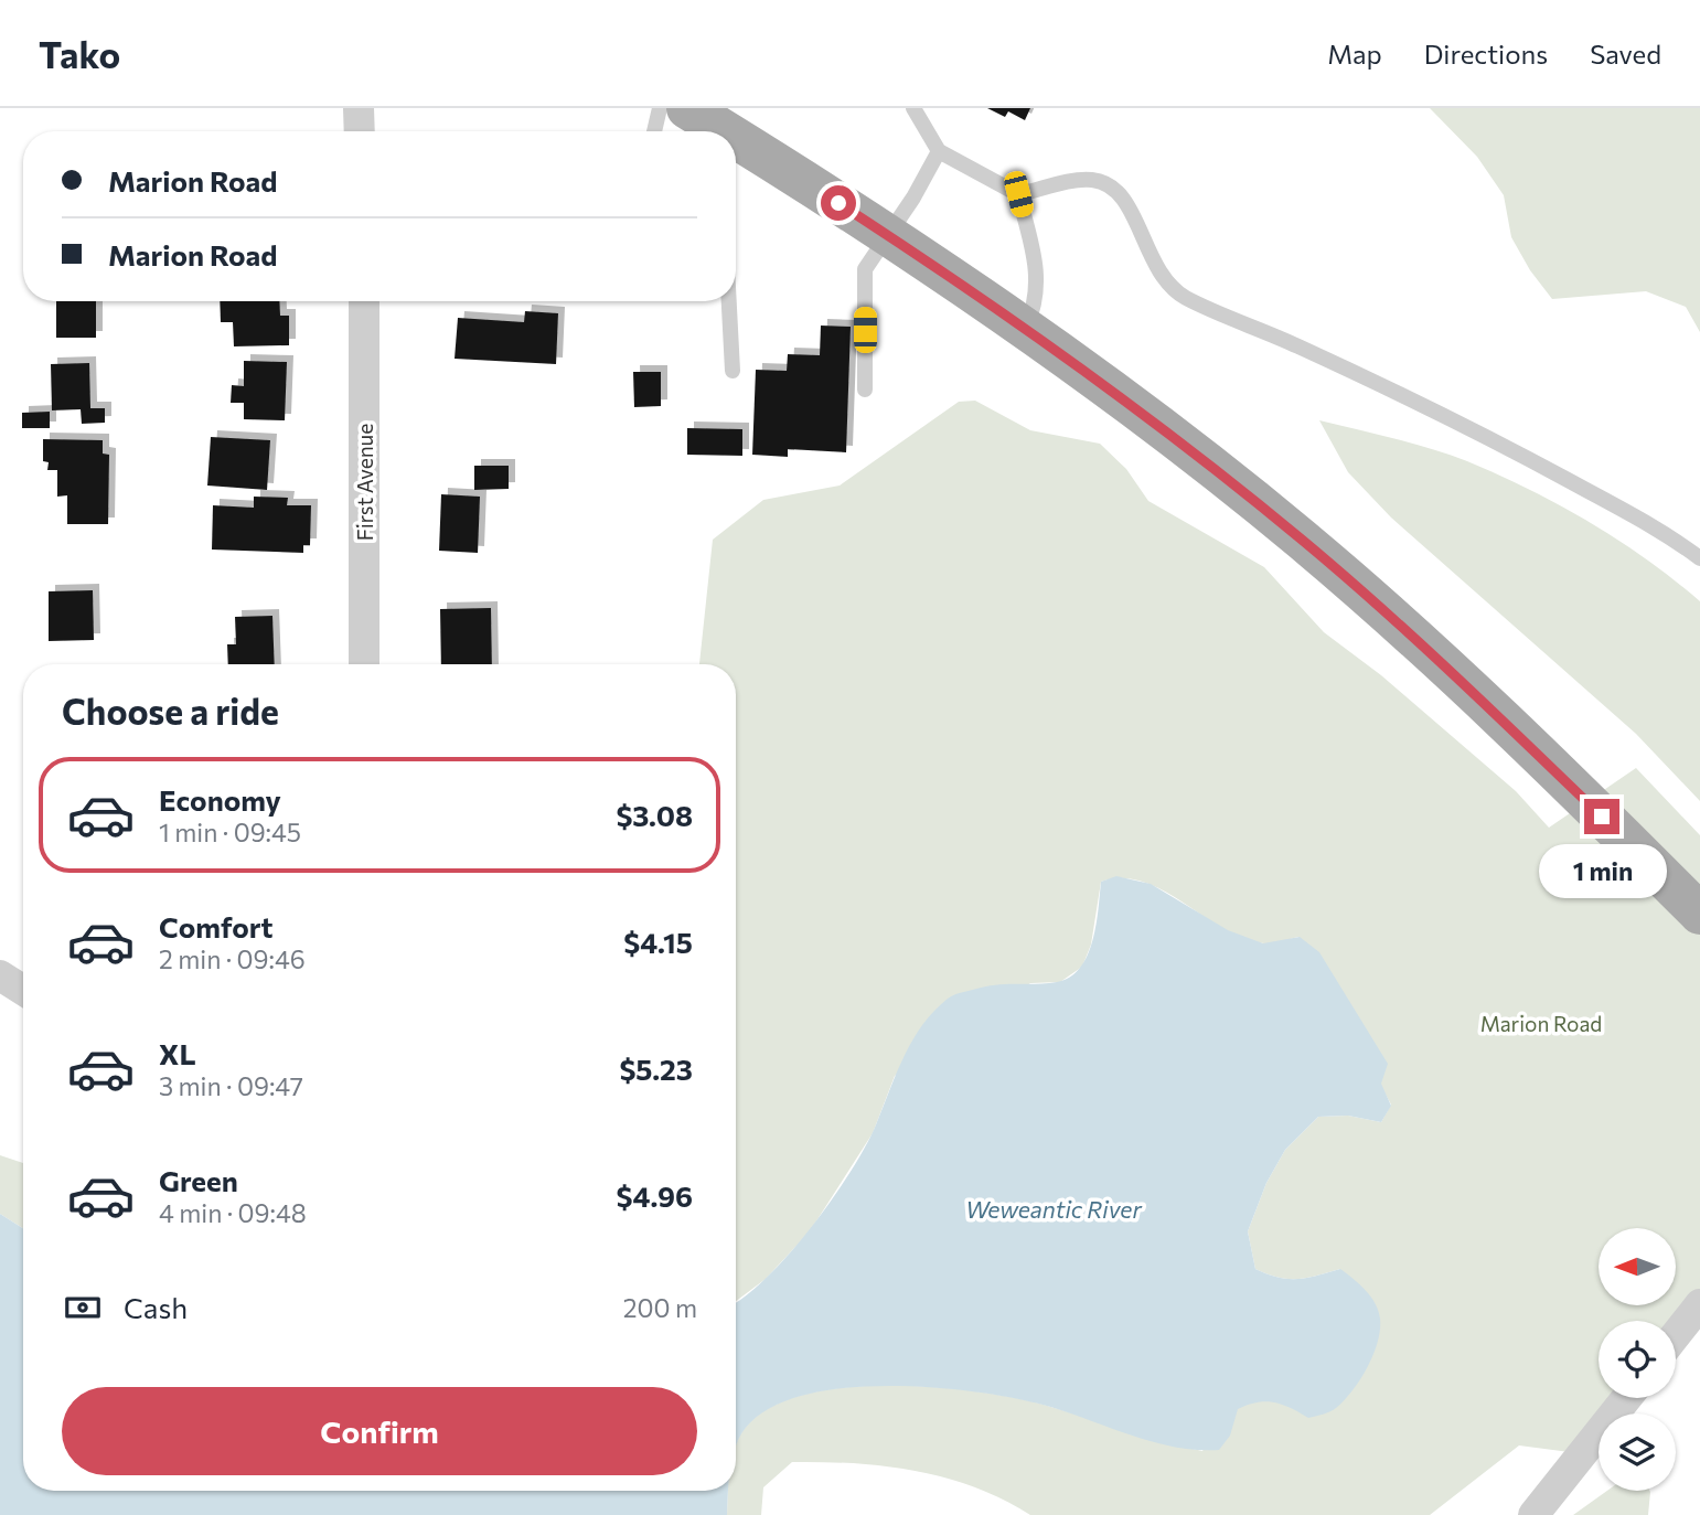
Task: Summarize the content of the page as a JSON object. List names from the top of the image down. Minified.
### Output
{"streets":{"street":["First Avenue"]},"water":["Weweantic River"],"parks":["Marion Road"],"north":"left","page":{"header":"Tako","nav":["Map","Directions","Saved"],"banner":["Marion Road","Marion Road"],"heading":"Choose a ride","list":[{"name":"Economy","note":"1 min · 09:45","value":"$3.08"},{"name":"Comfort","note":"2 min · 09:46","value":"$4.15"},{"name":"XL","note":"3 min · 09:47","value":"$5.23"},{"name":"Green","note":"4 min · 09:48","value":"$4.96"}],"bubble":"1 min","pay":["Cash","200 m"],"buttons":"Confirm"}}
